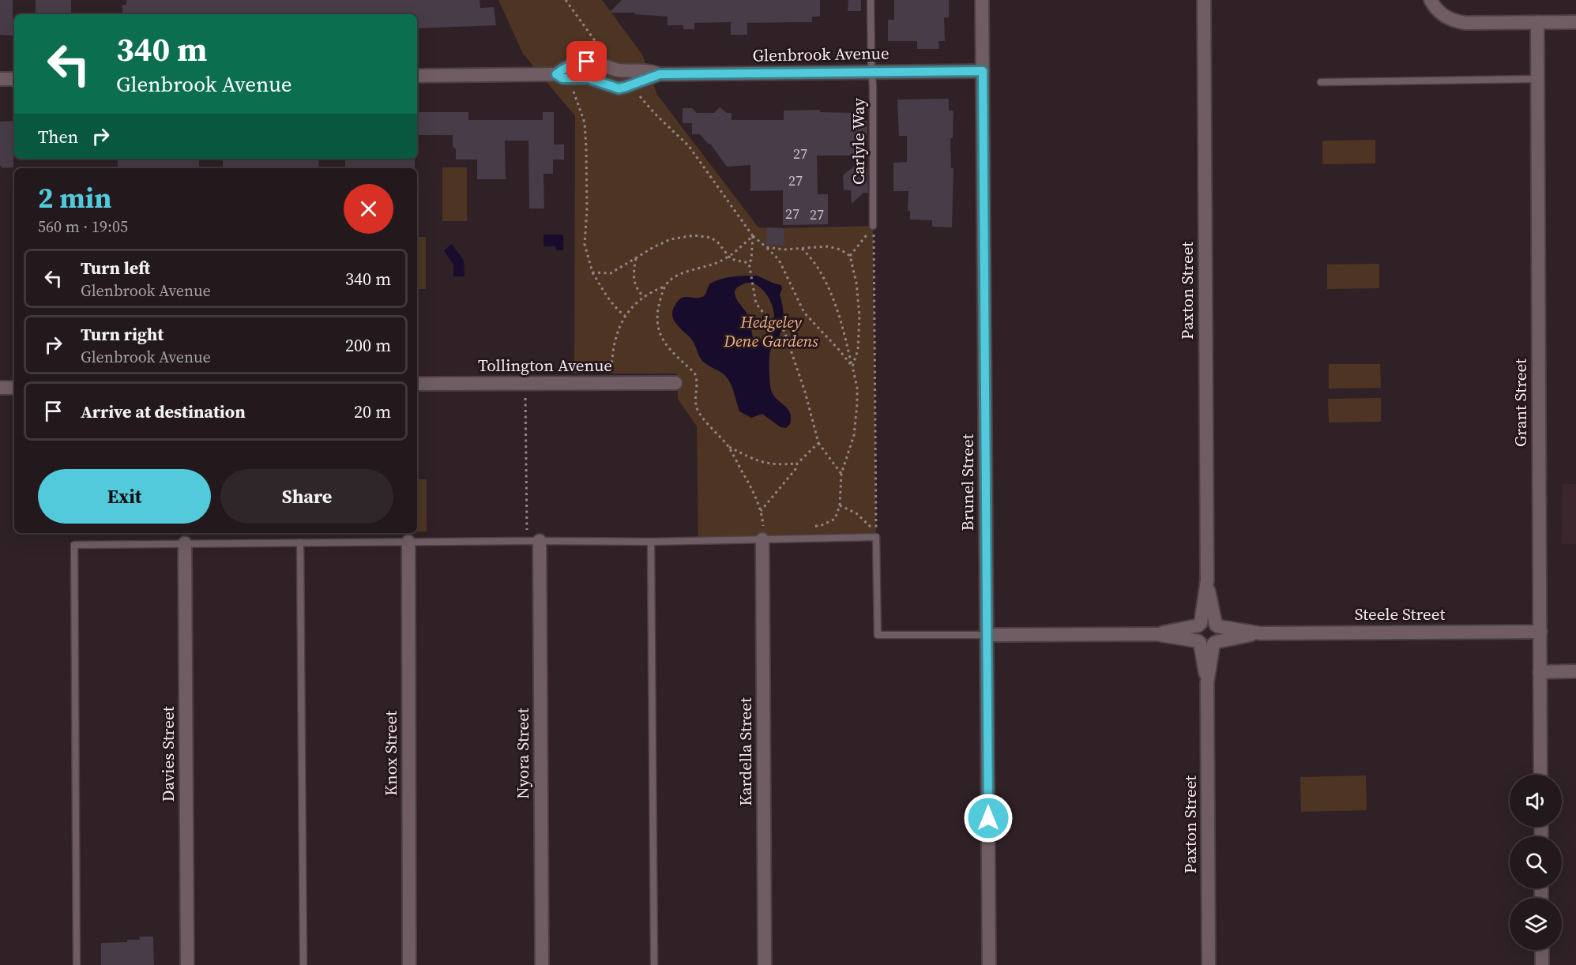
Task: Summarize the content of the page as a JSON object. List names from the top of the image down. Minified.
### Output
{"streets":{"street":["Glenbrook Avenue","Paxton Street","Tollington Avenue","Grant Street","Brunel Street","Steele Street","Kardella Street","Knox Street","Nyora Street","Davies Street"],"lane":["Carlyle Way"]},"crossings":[["Glenbrook Avenue","Carlyle Way"],["Glenbrook Avenue","Brunel Street"],["Paxton Street","Steele Street"],["Grant Street","Steele Street"]],"parks":["Hedgeley Dene Gardens"],"house_numbers":["27","27","27","27"],"page":{"turn":["340 m","Glenbrook Avenue"],"then":"Then","heading":["2 min","560 m · 19:05"],"list":[{"name":"Turn left","note":"Glenbrook Avenue","value":"340 m"},{"name":"Turn right","note":"Glenbrook Avenue","value":"200 m"},{"name":"Arrive at destination","value":"20 m"}],"buttons":["Exit","Share"]}}
